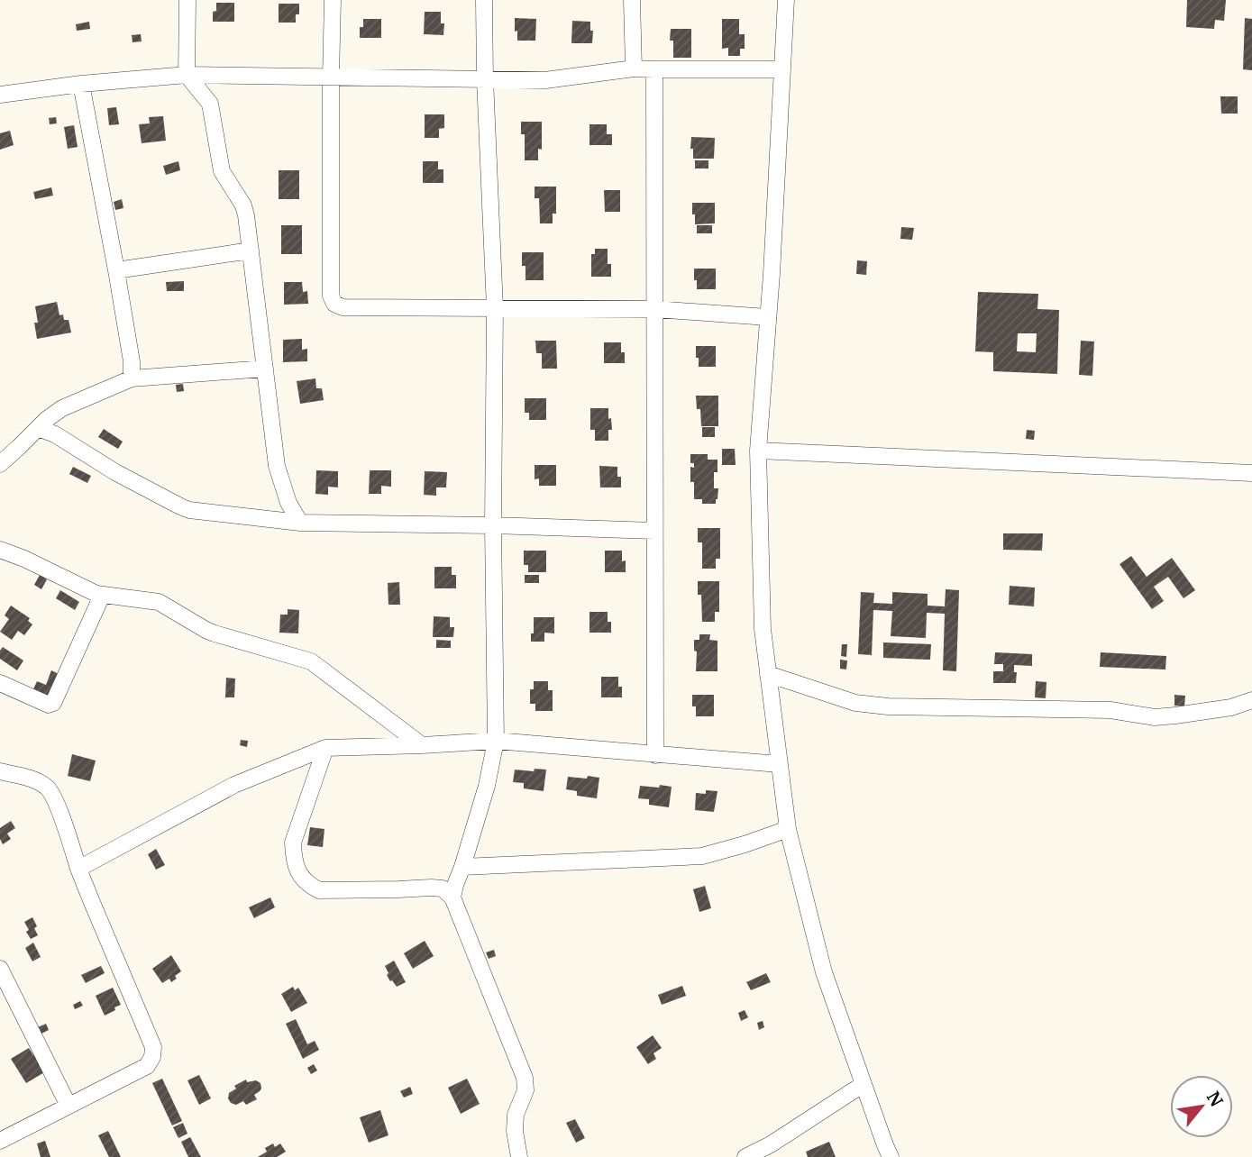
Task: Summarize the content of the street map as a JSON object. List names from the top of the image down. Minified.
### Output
{"north":"top right"}
